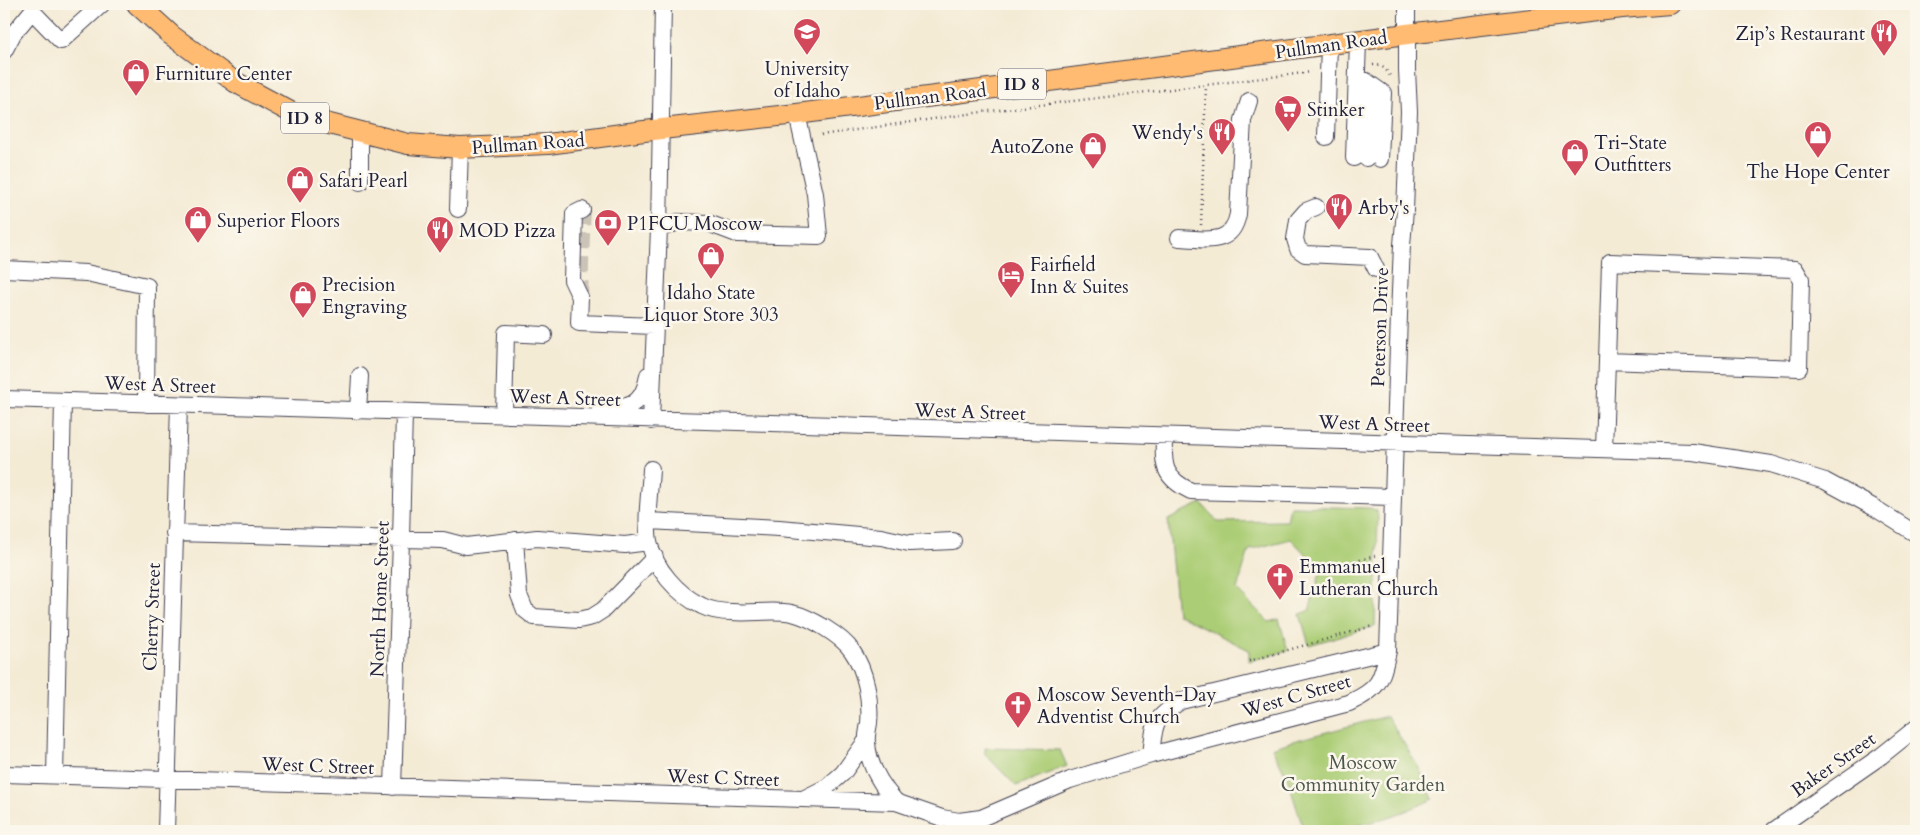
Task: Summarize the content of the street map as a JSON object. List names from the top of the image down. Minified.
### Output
{"streets":{"main road":["Pullman Road","ID 8"],"street":["Peterson Drive","West A Street","North Home Street","Cherry Street","West C Street","Baker Street"]},"crossings":[["Pullman Road","Peterson Drive"],["Peterson Drive","West A Street"],["Peterson Drive","West C Street"],["West A Street","North Home Street"],["West A Street","Cherry Street"],["North Home Street","West C Street"],["Cherry Street","West C Street"]],"parks":["Moscow Community Garden"],"places":{"school or university":["University of Idaho"],"restaurant":["Zip’s Restaurant","Wendy's","Arby's","MOD Pizza"],"shop":["Furniture Center","The Hope Center","AutoZone","Tri-State Outfitters","Safari Pearl","Superior Floors","Idaho State Liquor Store 303","Precision Engraving"],"supermarket":["Stinker"],"bank":["P1FCU Moscow"],"hotel":["Fairfield Inn & Suites"],"church":["Emmanuel Lutheran Church","Moscow Seventh-Day Adventist Church"]}}
